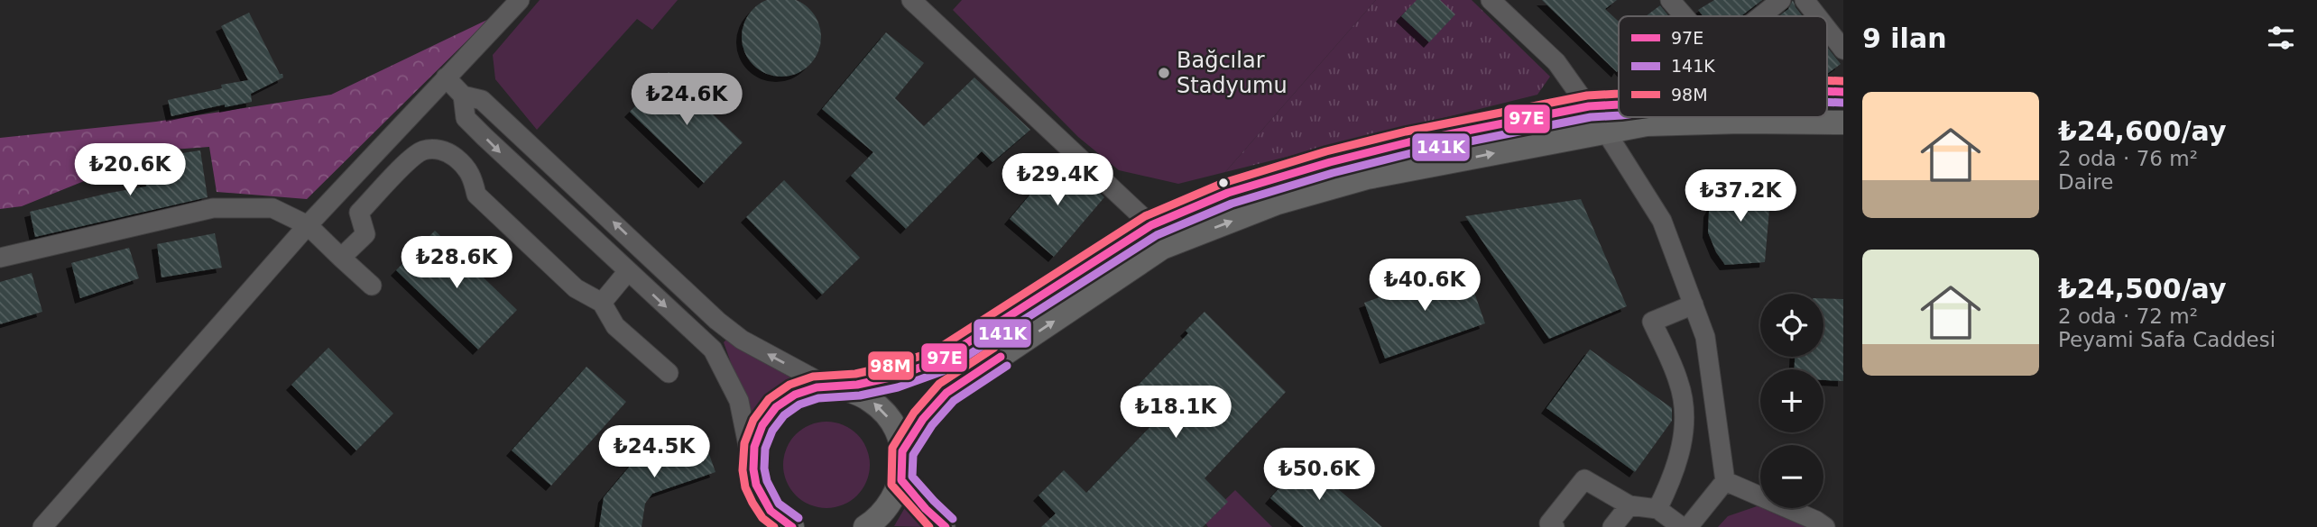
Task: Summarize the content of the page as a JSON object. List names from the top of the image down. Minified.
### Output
{"places":["Bağcılar Stadyumu"],"lines":["transit line 98M","transit line 97E","transit line 141K"],"legend":["97E","141K","98M"],"page":{"heading":"9 ilan","price":["₺24.6K","₺20.6K","₺29.4K","₺37.2K","₺28.6K","₺40.6K","₺18.1K","₺24.5K","₺50.6K"],"list":[{"name":"₺24,600/ay","note":"2 oda · 76 m² · Daire"},{"name":"₺24,500/ay","note":"2 oda · 72 m² · Peyami Safa Caddesi"}],"map_buttons":["+","−"]}}
